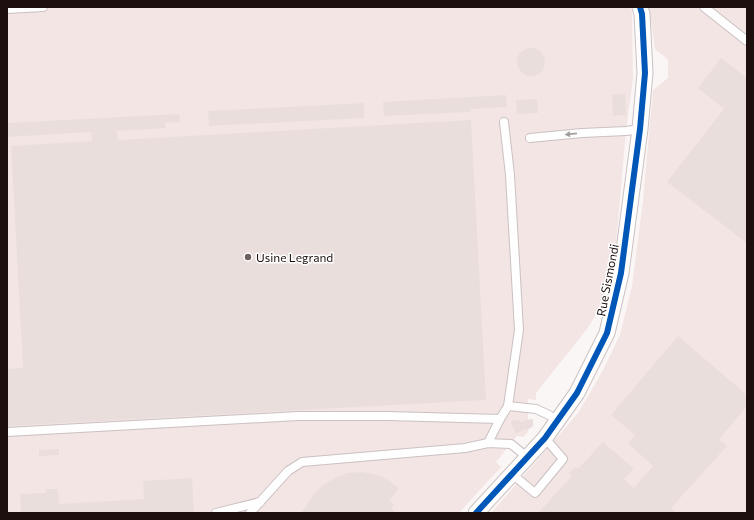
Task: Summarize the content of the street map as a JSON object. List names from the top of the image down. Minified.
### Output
{"streets":{"street":["Rue Sismondi"]},"places":["Usine Legrand"]}
